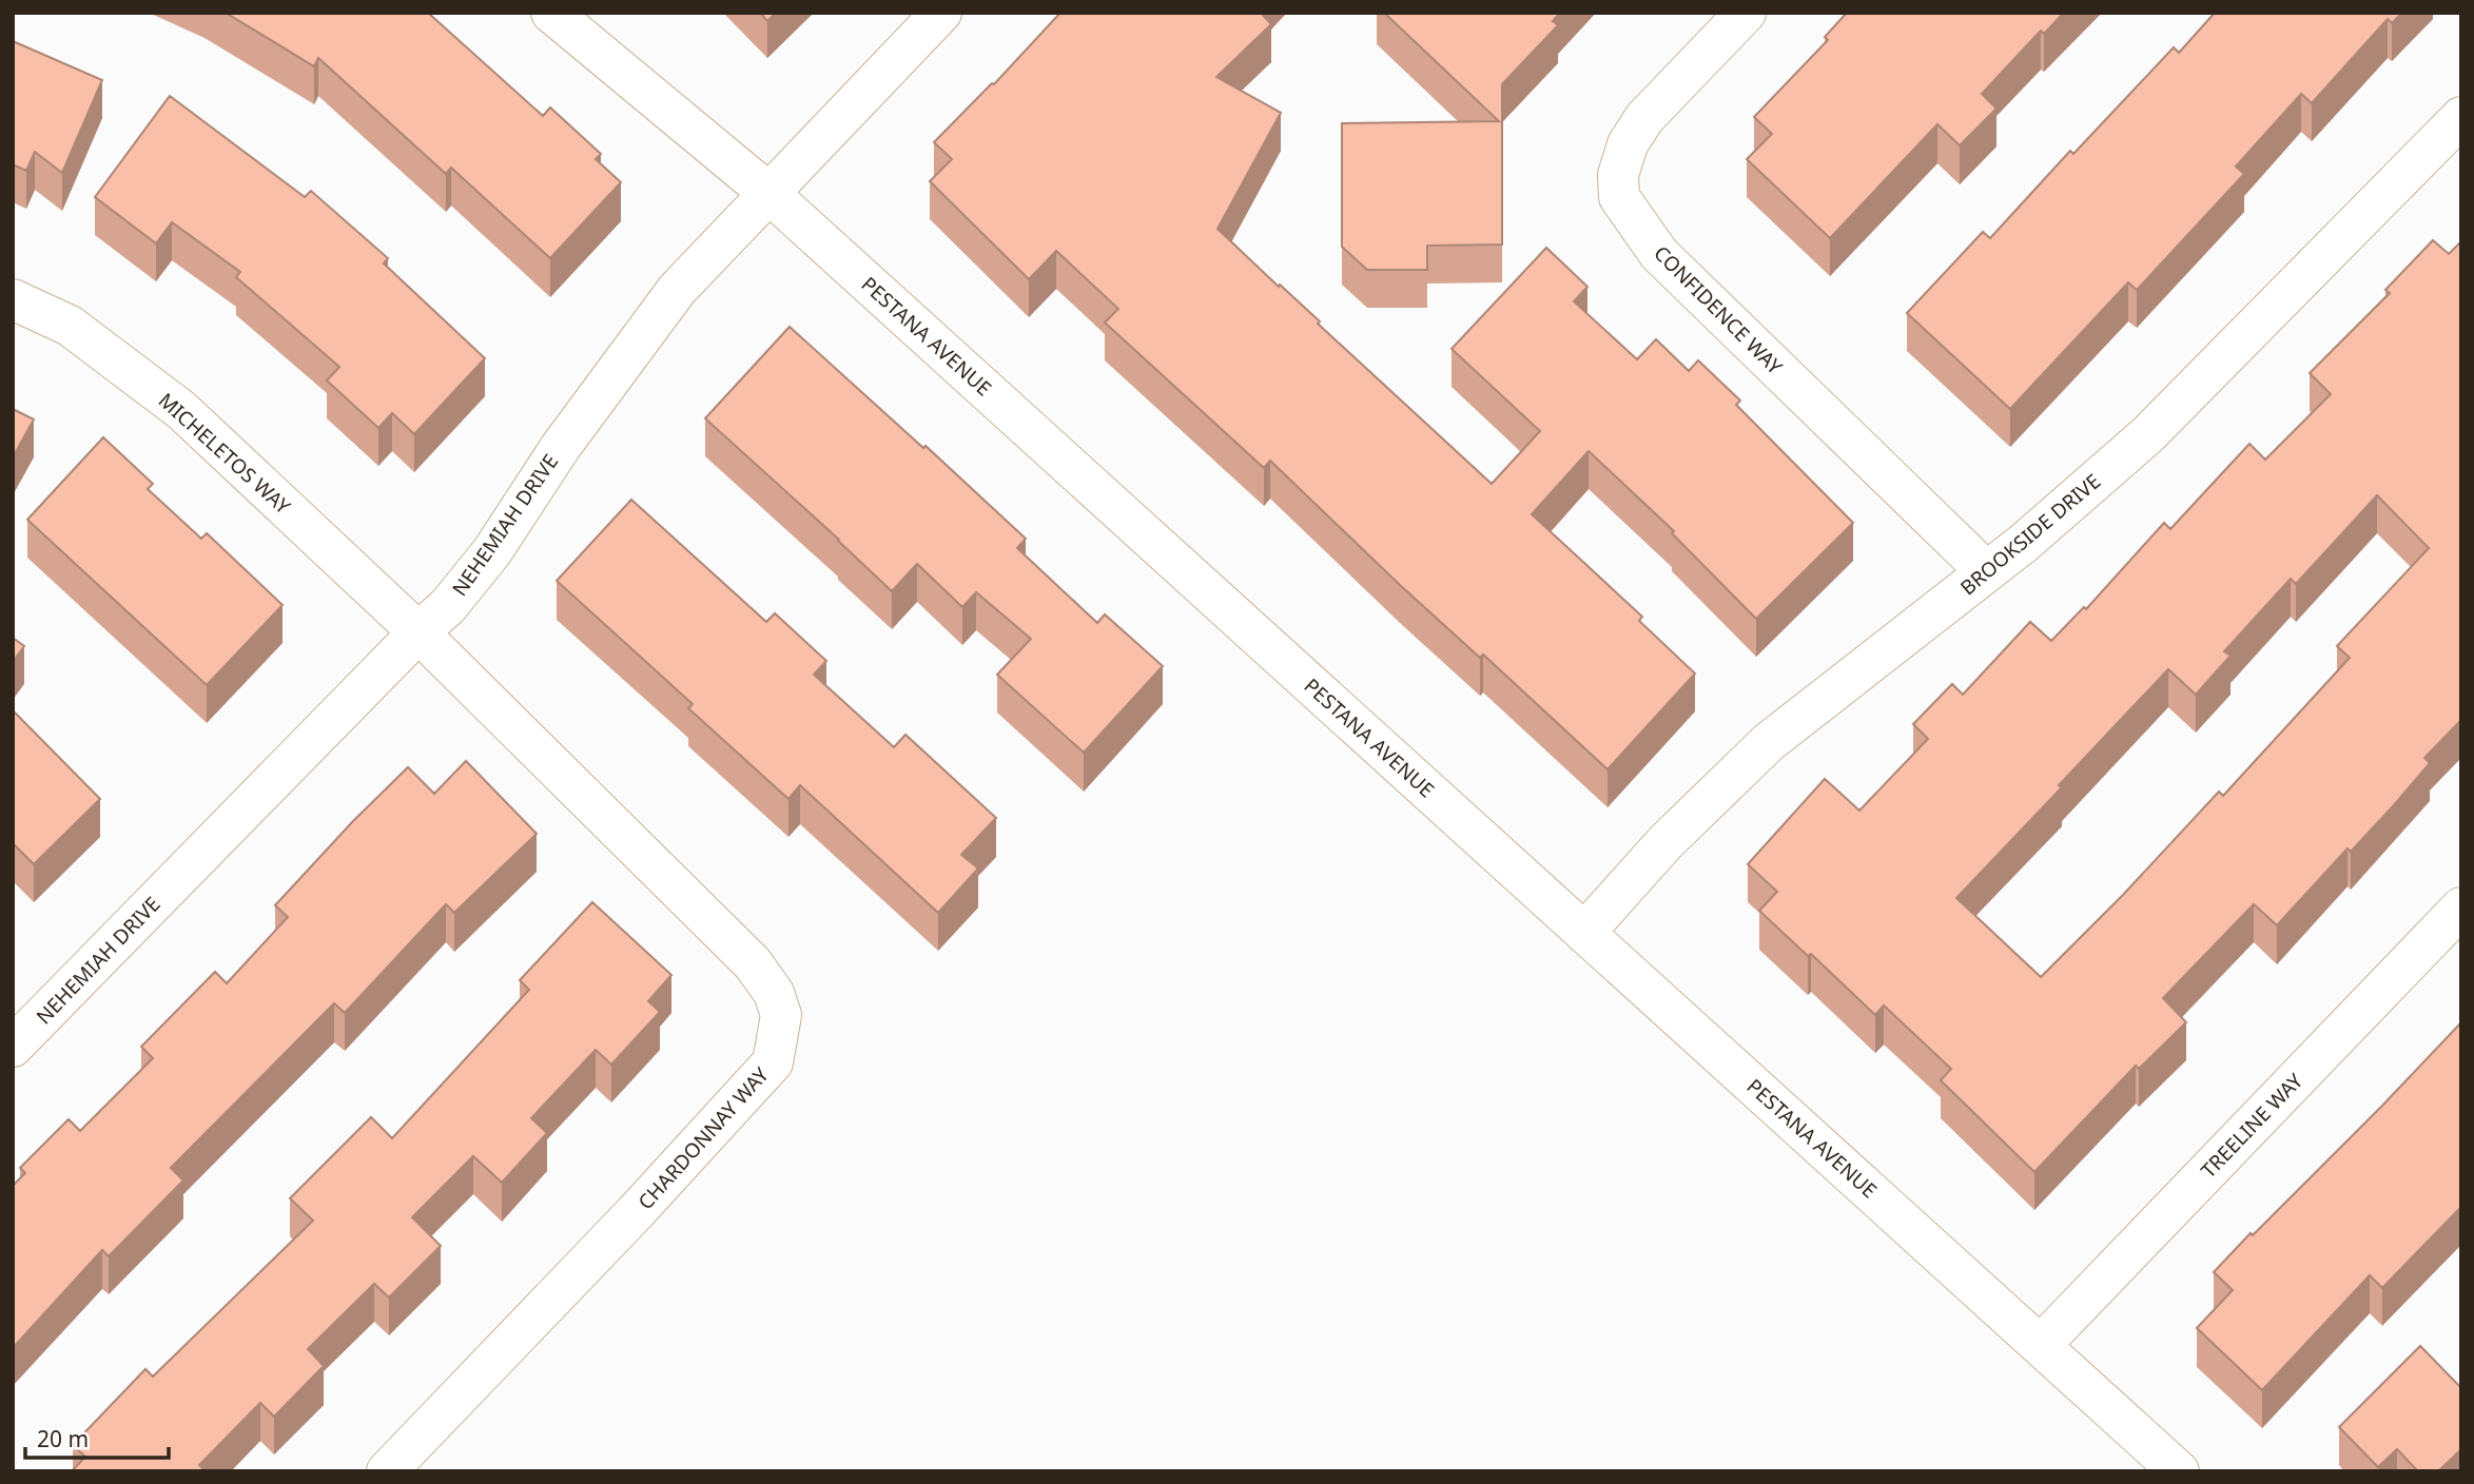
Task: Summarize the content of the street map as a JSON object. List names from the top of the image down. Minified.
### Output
{"streets":{"street":["CONFIDENCE WAY","PESTANA AVENUE","MICHELETOS WAY","NEHEMIAH DRIVE","BROOKSIDE DRIVE","TREELINE WAY","CHARDONNAY WAY"]},"crossings":[["CONFIDENCE WAY","BROOKSIDE DRIVE"],["PESTANA AVENUE","NEHEMIAH DRIVE"],["PESTANA AVENUE","BROOKSIDE DRIVE"],["PESTANA AVENUE","TREELINE WAY"],["MICHELETOS WAY","NEHEMIAH DRIVE"],["MICHELETOS WAY","CHARDONNAY WAY"],["NEHEMIAH DRIVE","CHARDONNAY WAY"]],"scale_bar":"20 m"}
